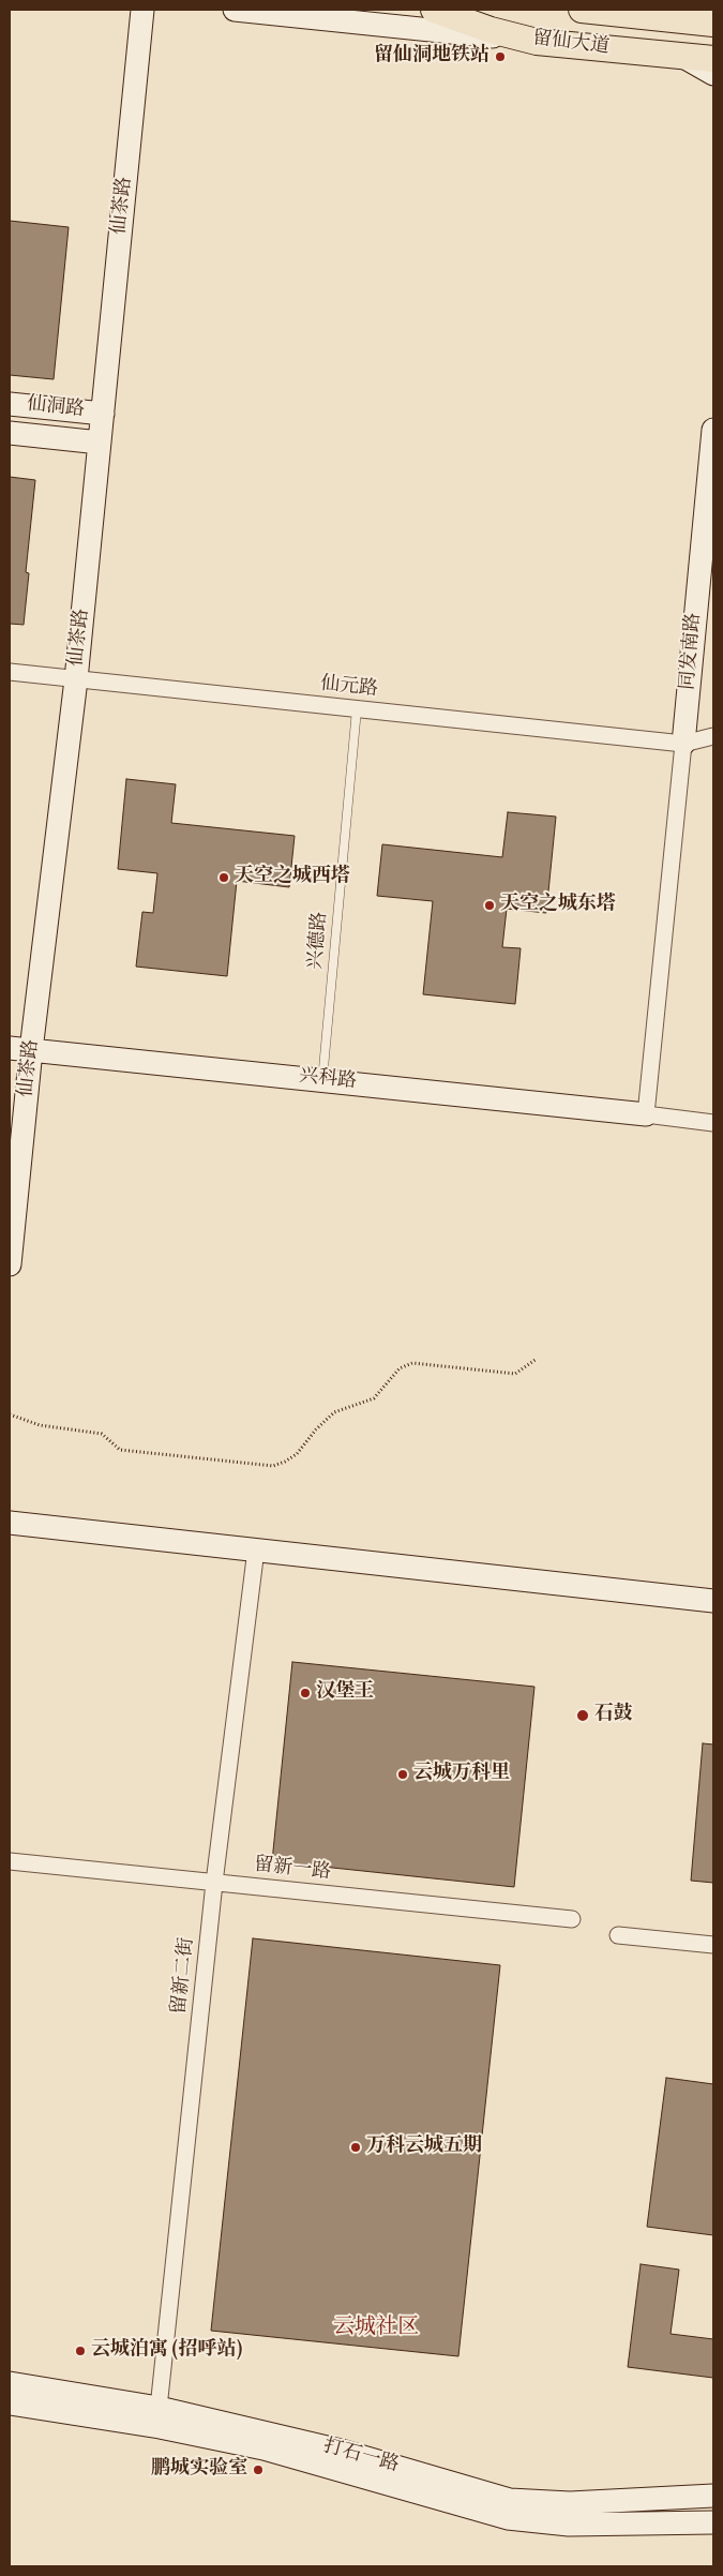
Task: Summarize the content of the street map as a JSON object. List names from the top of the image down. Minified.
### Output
{"streets":{"main road":["留仙大道","仙茶路","仙洞路","同发南路","兴科路","打石一路"],"street":["仙元路","留新一路","留新二街"],"lane":["兴德路"]},"crossings":[["仙茶路","仙洞路"],["仙茶路","仙元路"],["仙茶路","兴科路"],["同发南路","仙元路"],["仙元路","兴德路"],["兴德路","兴科路"],["留新一路","留新二街"],["留新二街","打石一路"]],"districts":["云城社区"],"places":["留仙洞地铁站","天空之城西塔","天空之城东塔","汉堡王","石鼓","云城万科里","万科云城五期","云城泊寓 (招呼站)","鹏城实验室"]}
